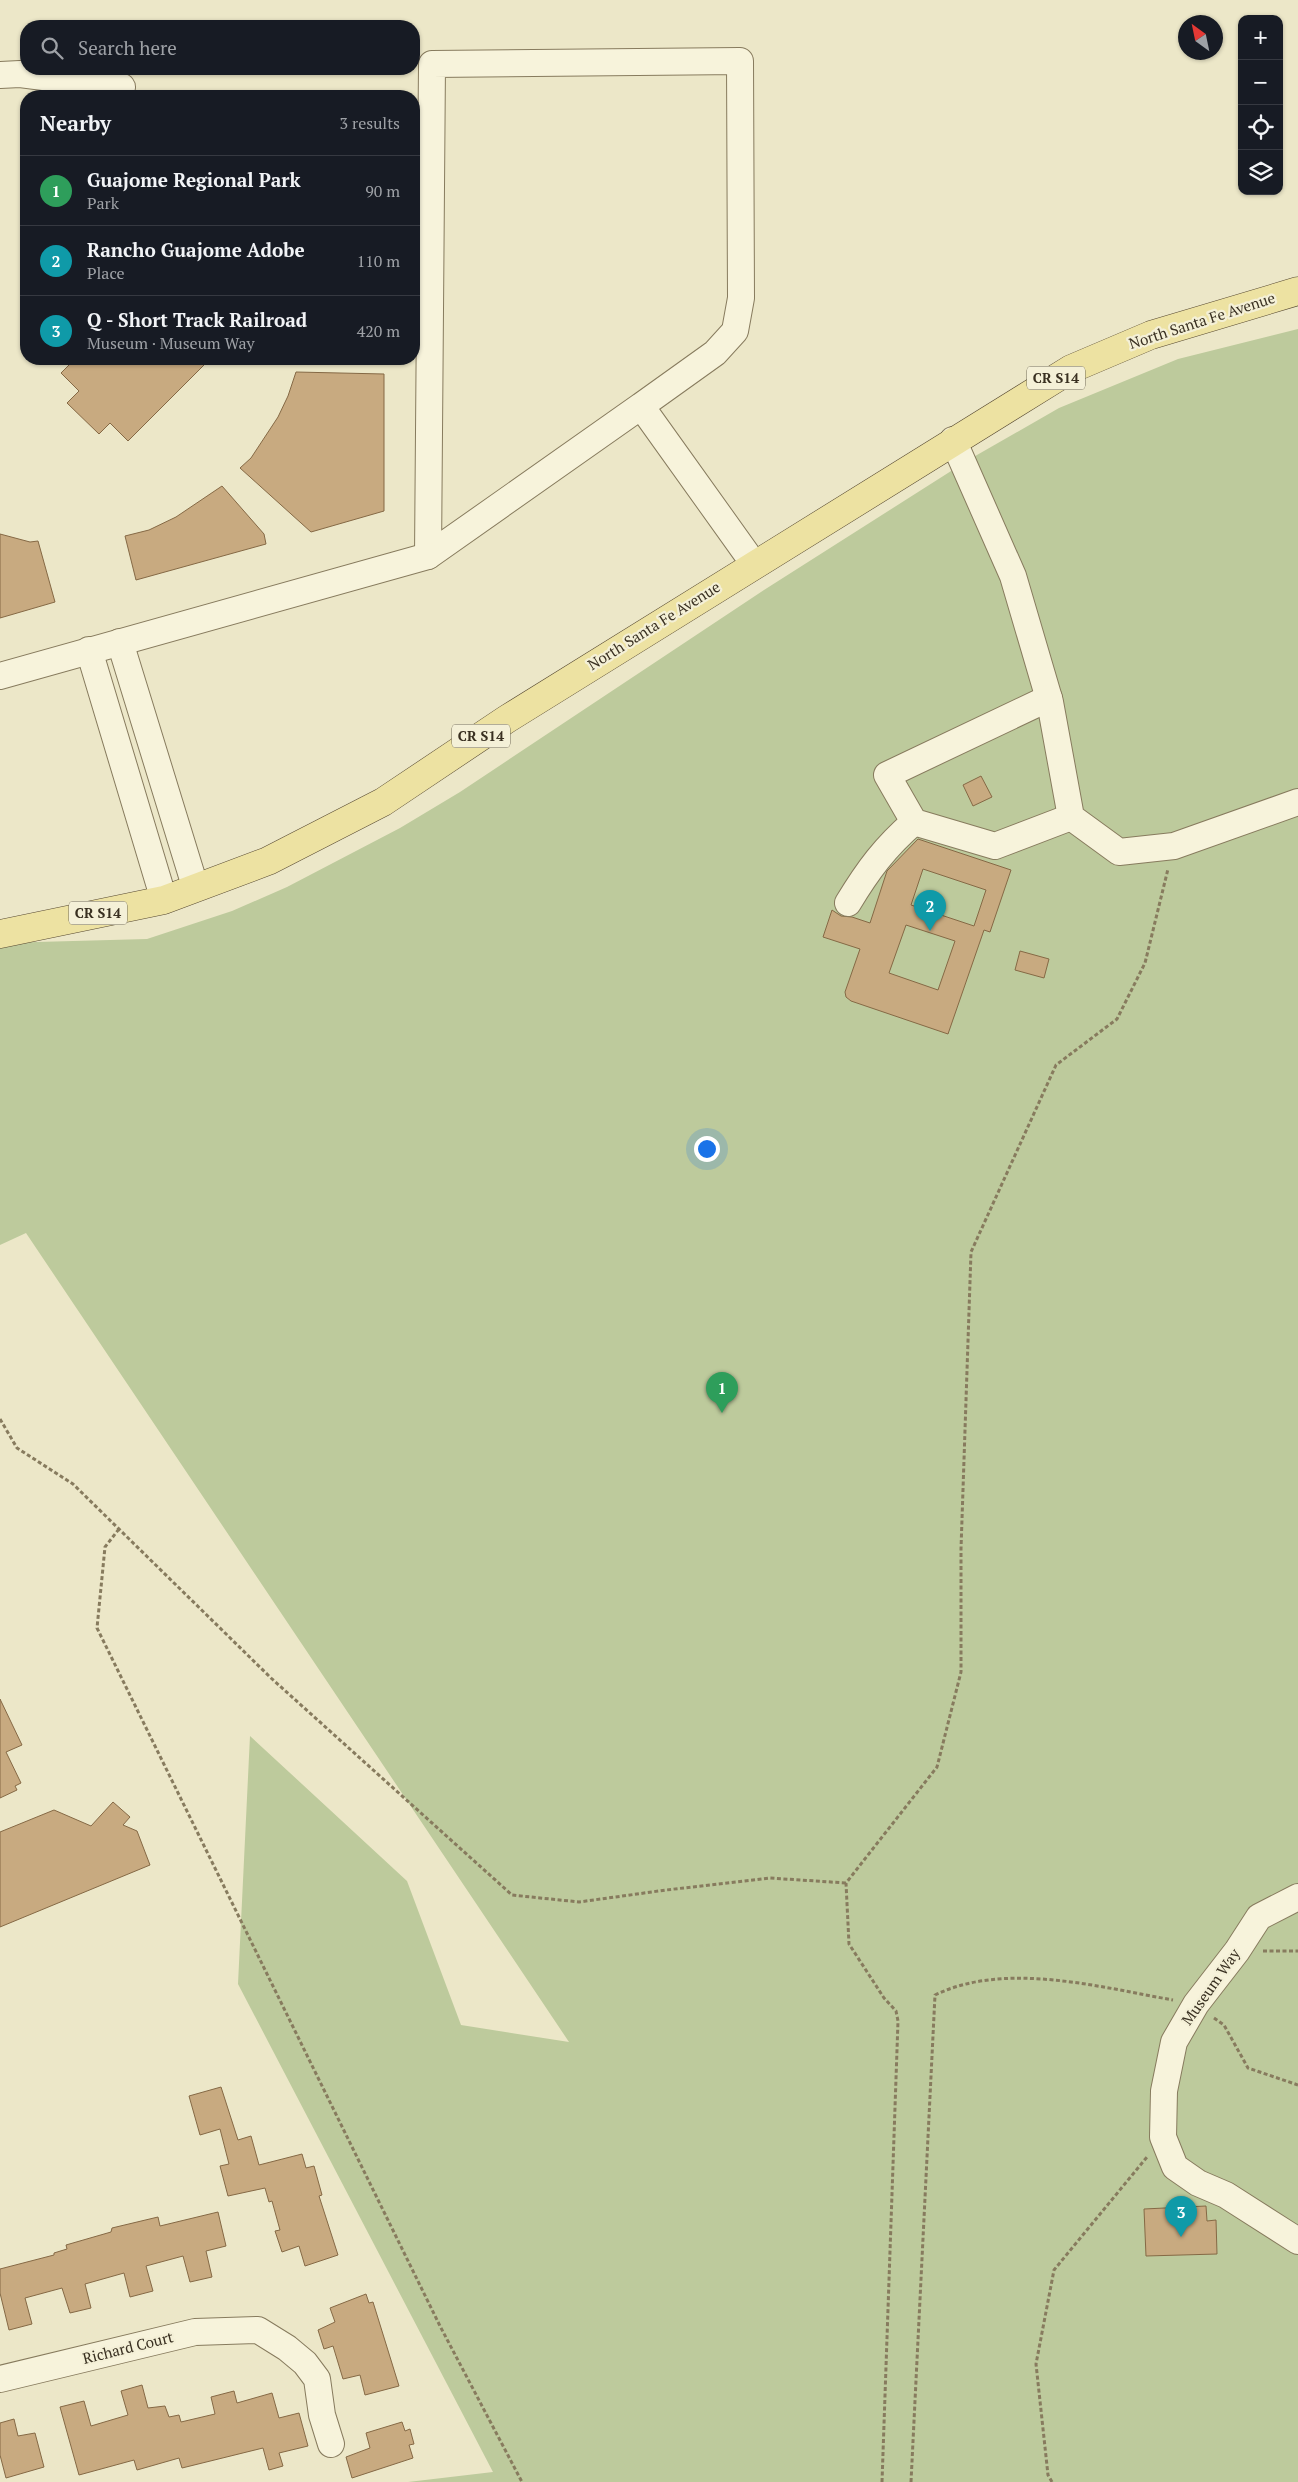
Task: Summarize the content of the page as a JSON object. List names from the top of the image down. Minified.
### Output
{"streets":{"main road":["North Santa Fe Avenue","CR S14"],"street":["Museum Way","Richard Court"]},"north":"top left","page":{"map_buttons":["+","−"],"search":"Search here","heading":["Nearby","3 results"],"list":[{"mark":"1","name":"Guajome Regional Park","note":"Park","value":"90 m"},{"mark":"2","name":"Rancho Guajome Adobe","note":"Place","value":"110 m"},{"mark":"3","name":"Q - Short Track Railroad","note":"Museum · Museum Way","value":"420 m"}],"pins":["2","1","3"]}}
